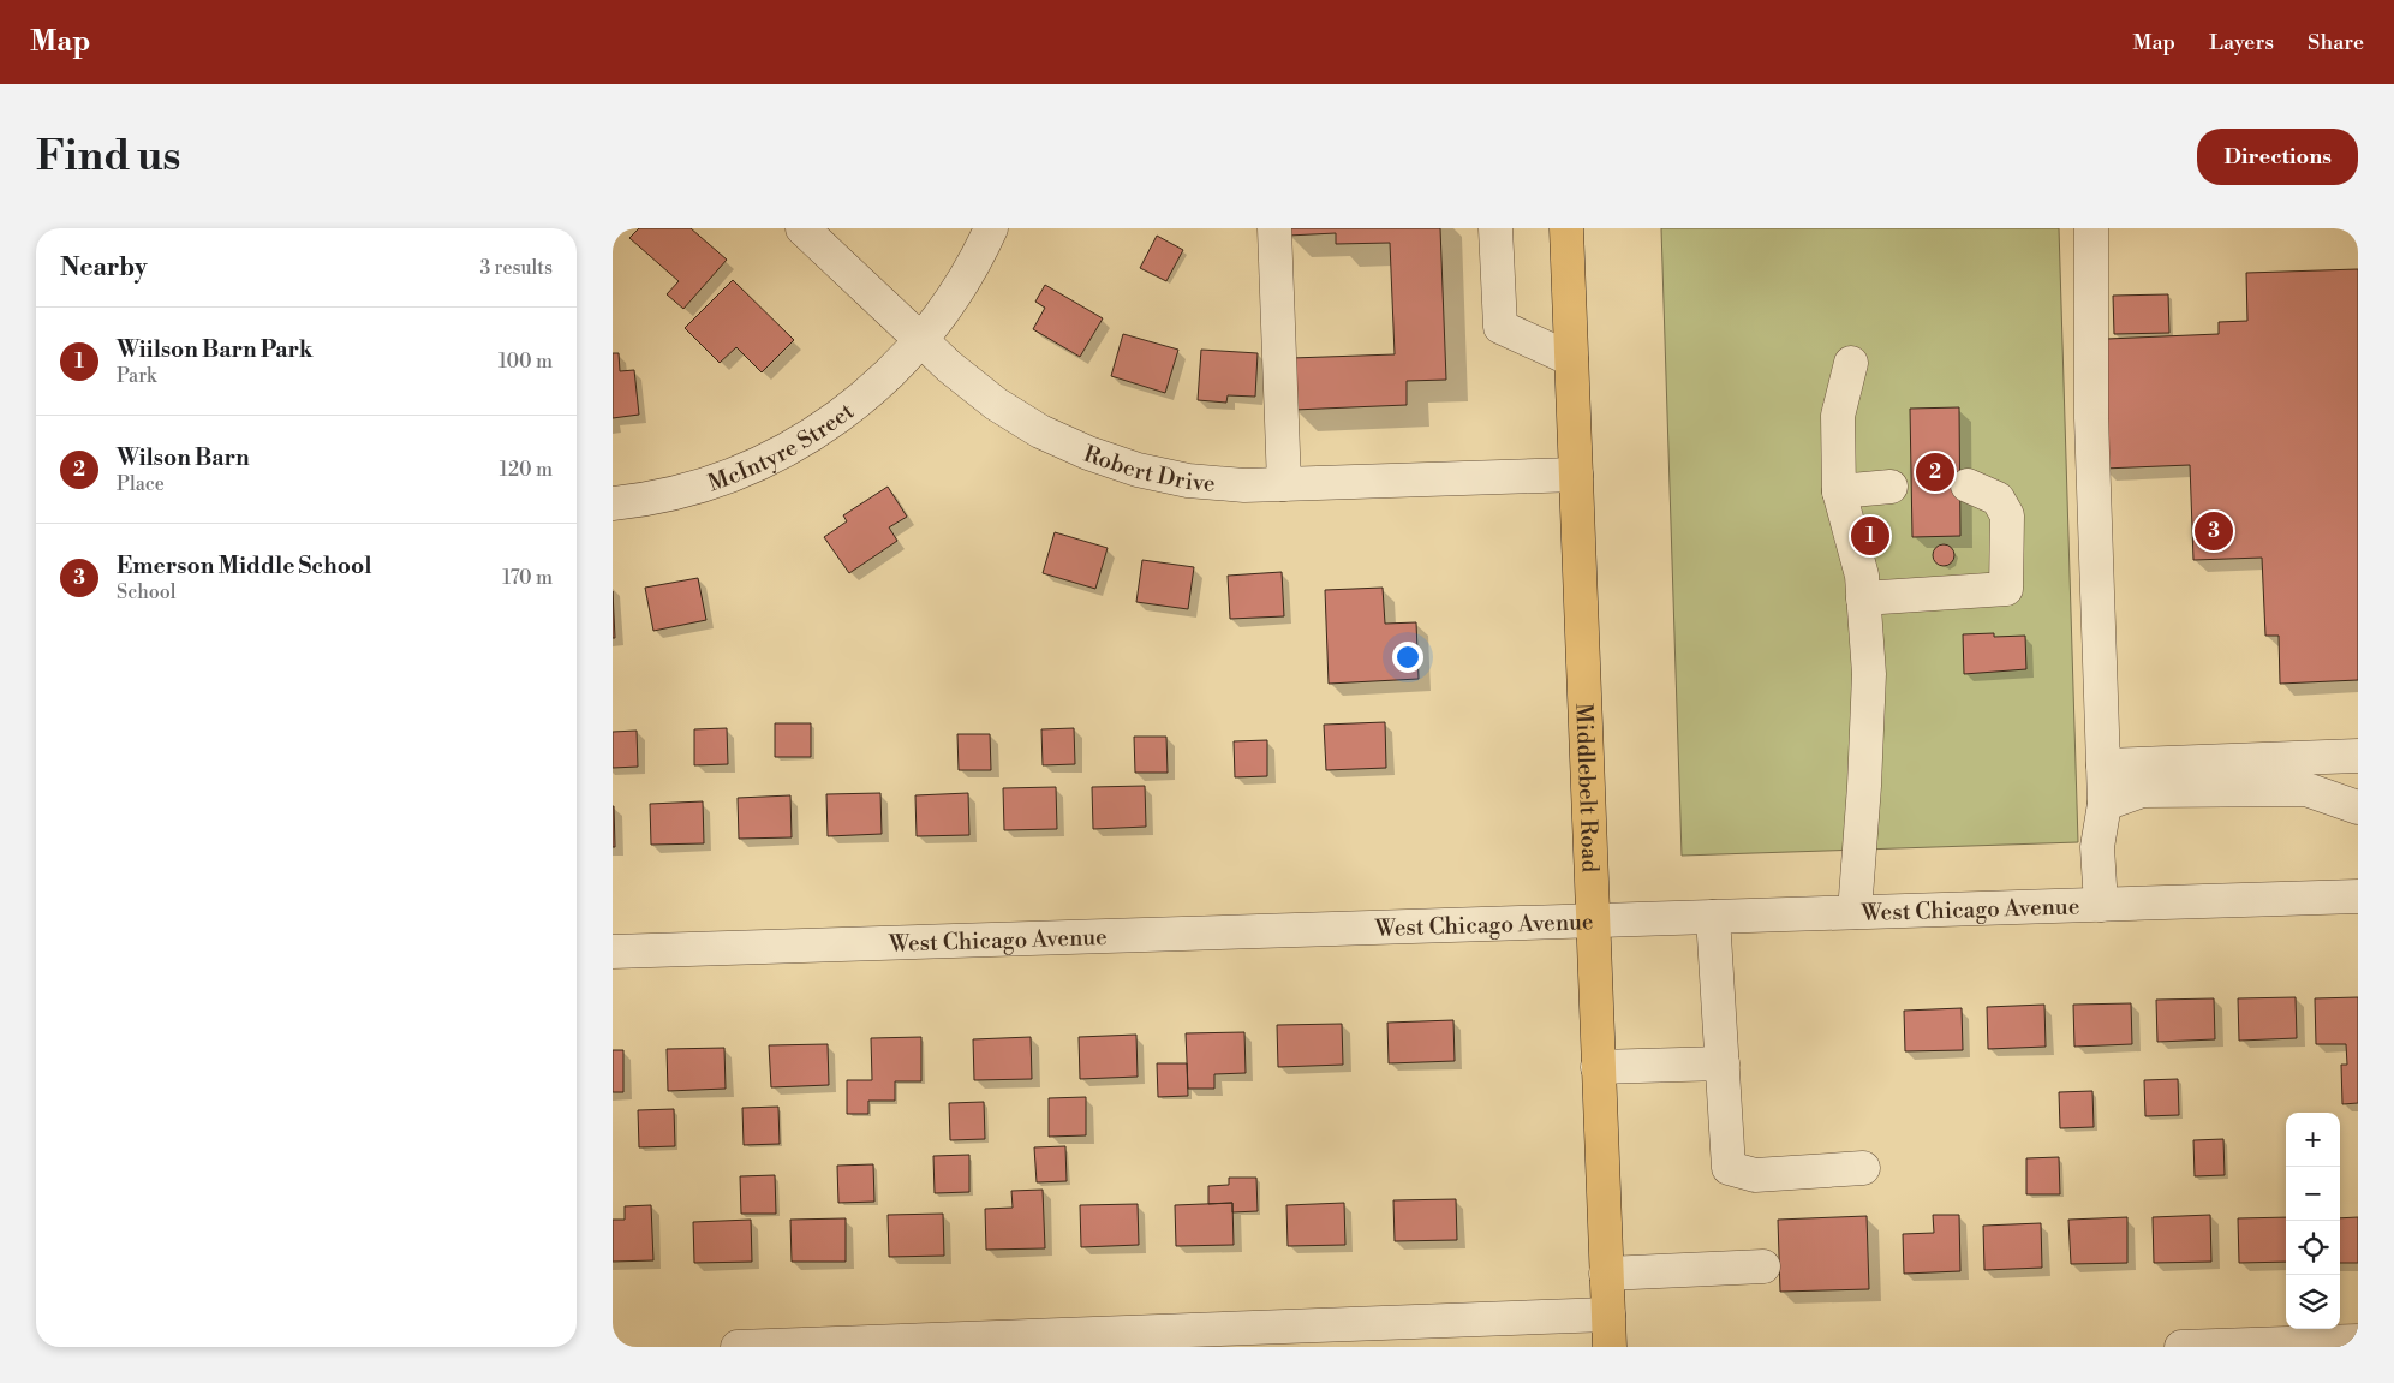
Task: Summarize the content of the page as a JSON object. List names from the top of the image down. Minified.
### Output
{"streets":{"main road":["Middlebelt Road"],"street":["McIntyre Street","Robert Drive","West Chicago Avenue"]},"crossings":[["McIntyre Street","Robert Drive"],["Robert Drive","Middlebelt Road"],["Middlebelt Road","West Chicago Avenue"]],"page":{"header":"Map","nav":["Map","Layers","Share"],"buttons":"Directions","title":"Find us","heading":["Nearby","3 results"],"list":[{"mark":"1","name":"Wiilson Barn Park","note":"Park","value":"100 m"},{"mark":"2","name":"Wilson Barn","note":"Place","value":"120 m"},{"mark":"3","name":"Emerson Middle School","note":"School","value":"170 m"}],"pins":["2","3","1"],"map_buttons":["+","−"]}}
